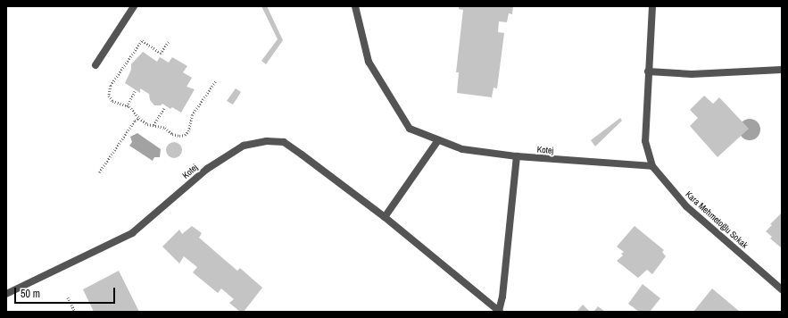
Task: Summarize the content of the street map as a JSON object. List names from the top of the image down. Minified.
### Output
{"streets":{"street":["Kotej","Kara Mehmetoğlu Sokak"]},"crossings":[["Kotej","Kara Mehmetoğlu Sokak"]],"scale_bar":"50 m"}
